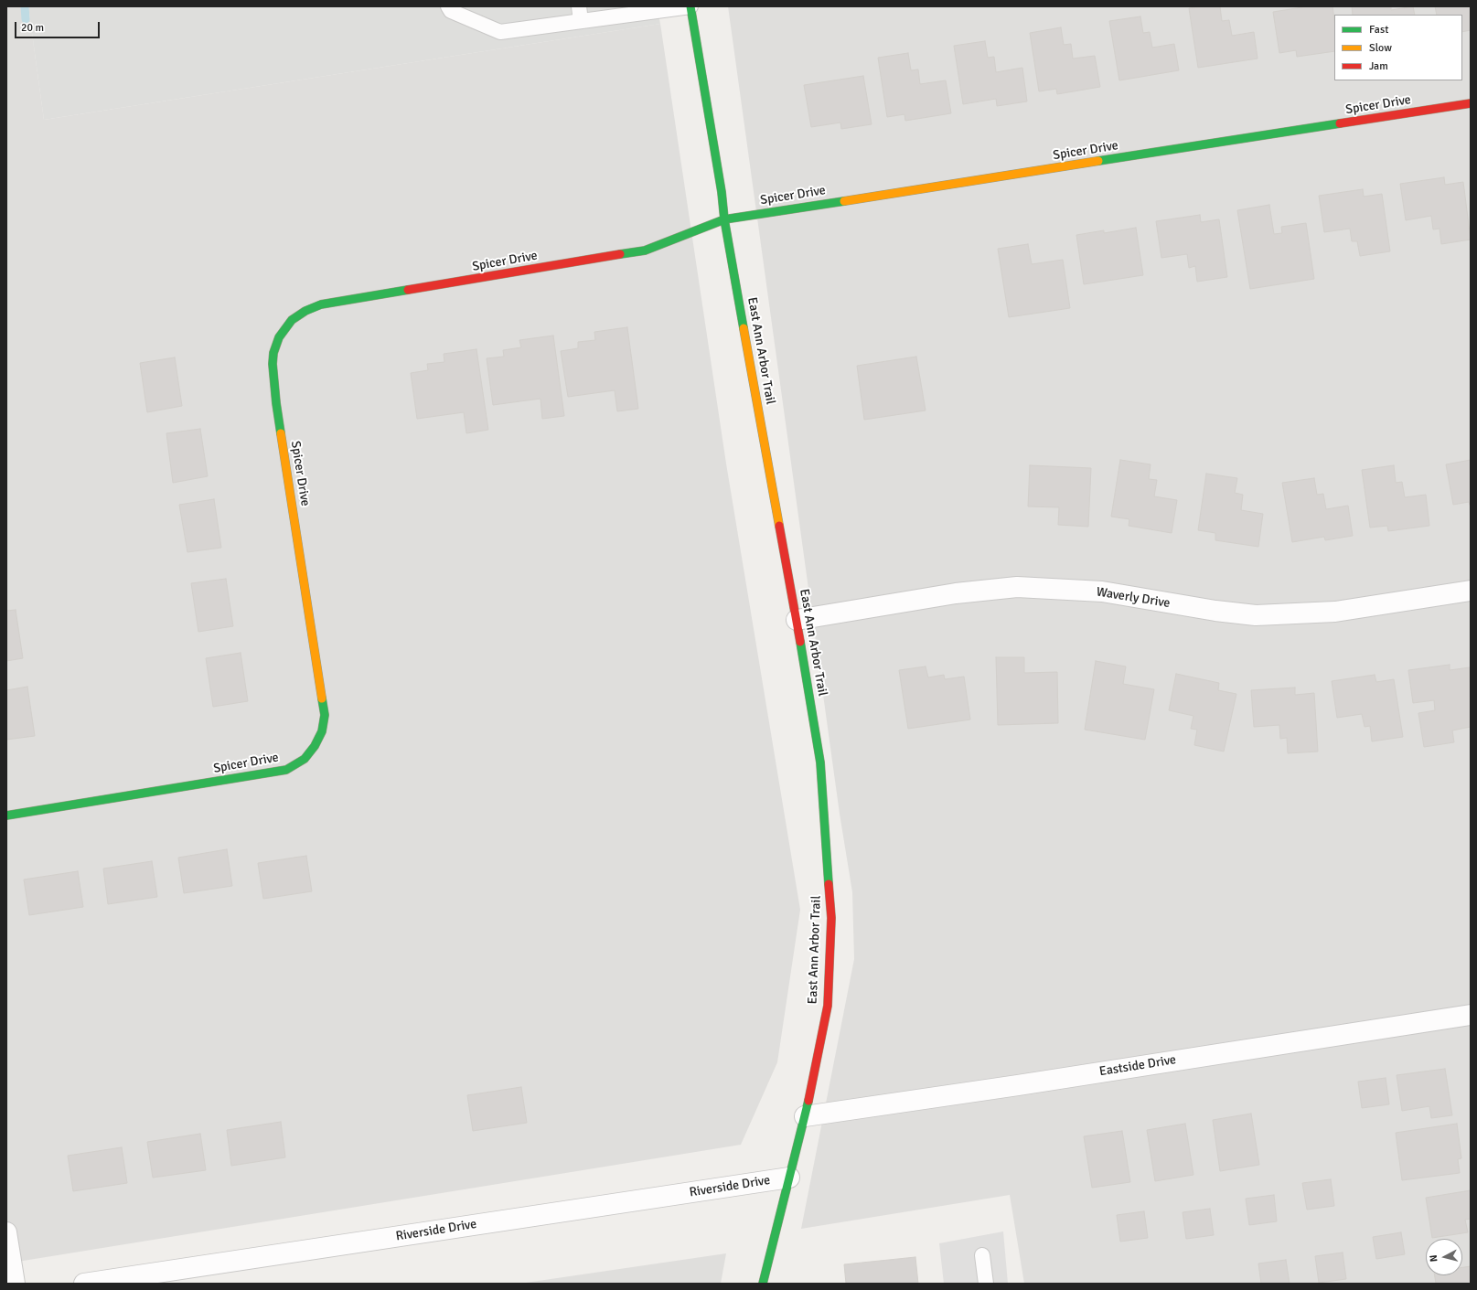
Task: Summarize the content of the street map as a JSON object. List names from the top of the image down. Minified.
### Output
{"streets":{"street":["Spicer Drive","East Ann Arbor Trail","Waverly Drive","Eastside Drive","Riverside Drive"]},"crossings":[["Spicer Drive","East Ann Arbor Trail"],["East Ann Arbor Trail","Waverly Drive"],["East Ann Arbor Trail","Eastside Drive"],["East Ann Arbor Trail","Riverside Drive"]],"legend":["Fast","Slow","Jam"],"scale_bar":"20 m","north":"left"}
